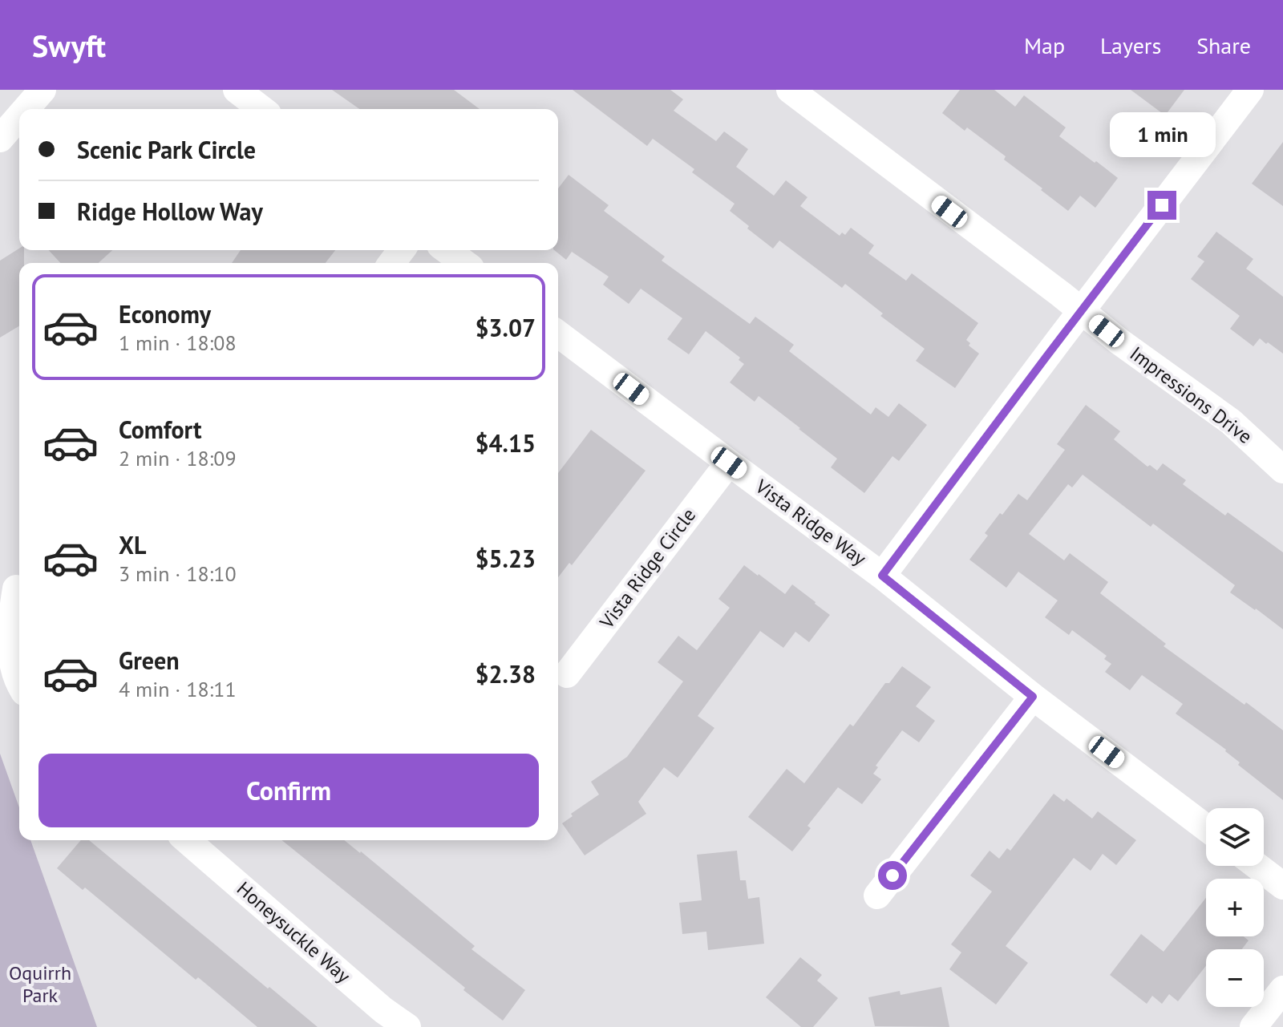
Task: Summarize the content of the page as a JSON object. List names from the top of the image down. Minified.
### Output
{"streets":{"street":["Impressions Drive","Vista Ridge Way","Vista Ridge Circle","Honeysuckle Way"]},"crossings":[["Vista Ridge Way","Vista Ridge Circle"]],"parks":["Oquirrh Park"],"page":{"header":"Swyft","nav":["Map","Layers","Share"],"banner":["Scenic Park Circle","Ridge Hollow Way"],"bubble":"1 min","list":[{"name":"Economy","note":"1 min · 18:08","value":"$3.07"},{"name":"Comfort","note":"2 min · 18:09","value":"$4.15"},{"name":"XL","note":"3 min · 18:10","value":"$5.23"},{"name":"Green","note":"4 min · 18:11","value":"$2.38"}],"buttons":"Confirm","map_buttons":["+","−"]}}
